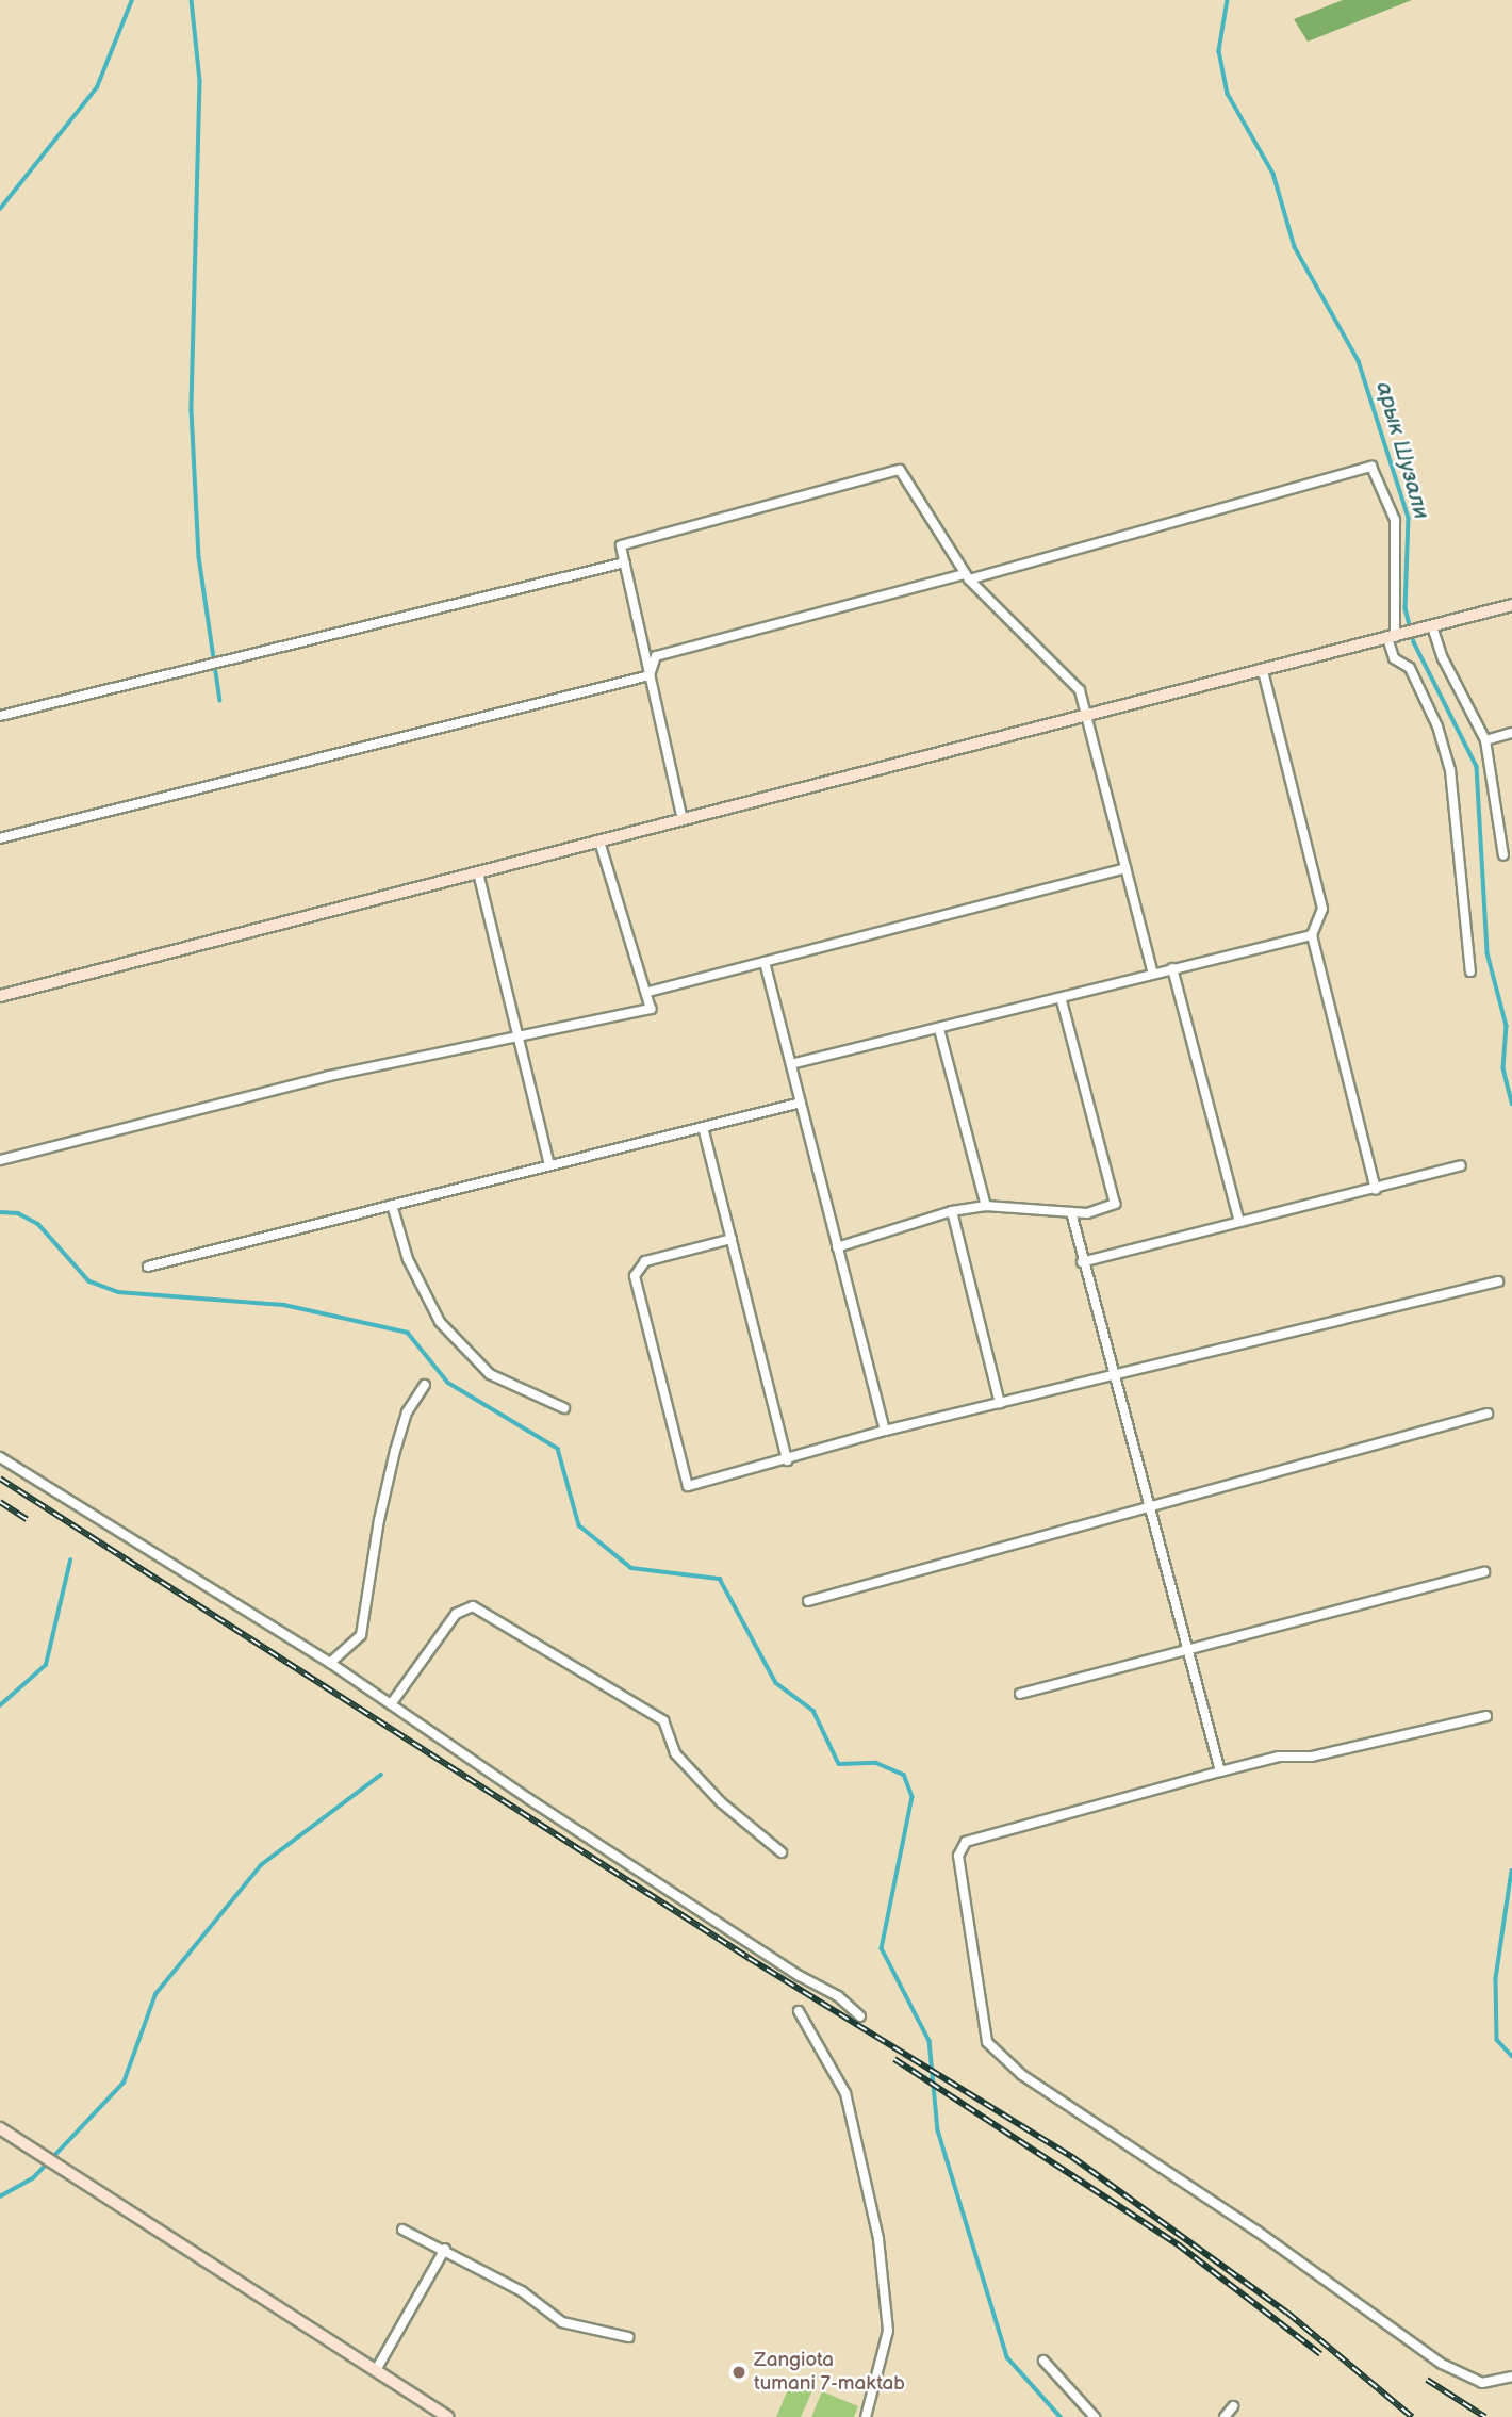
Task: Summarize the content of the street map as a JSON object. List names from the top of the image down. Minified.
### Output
{"water":["арык Шузали"],"places":["Zangiota tumani 7-maktab"]}
